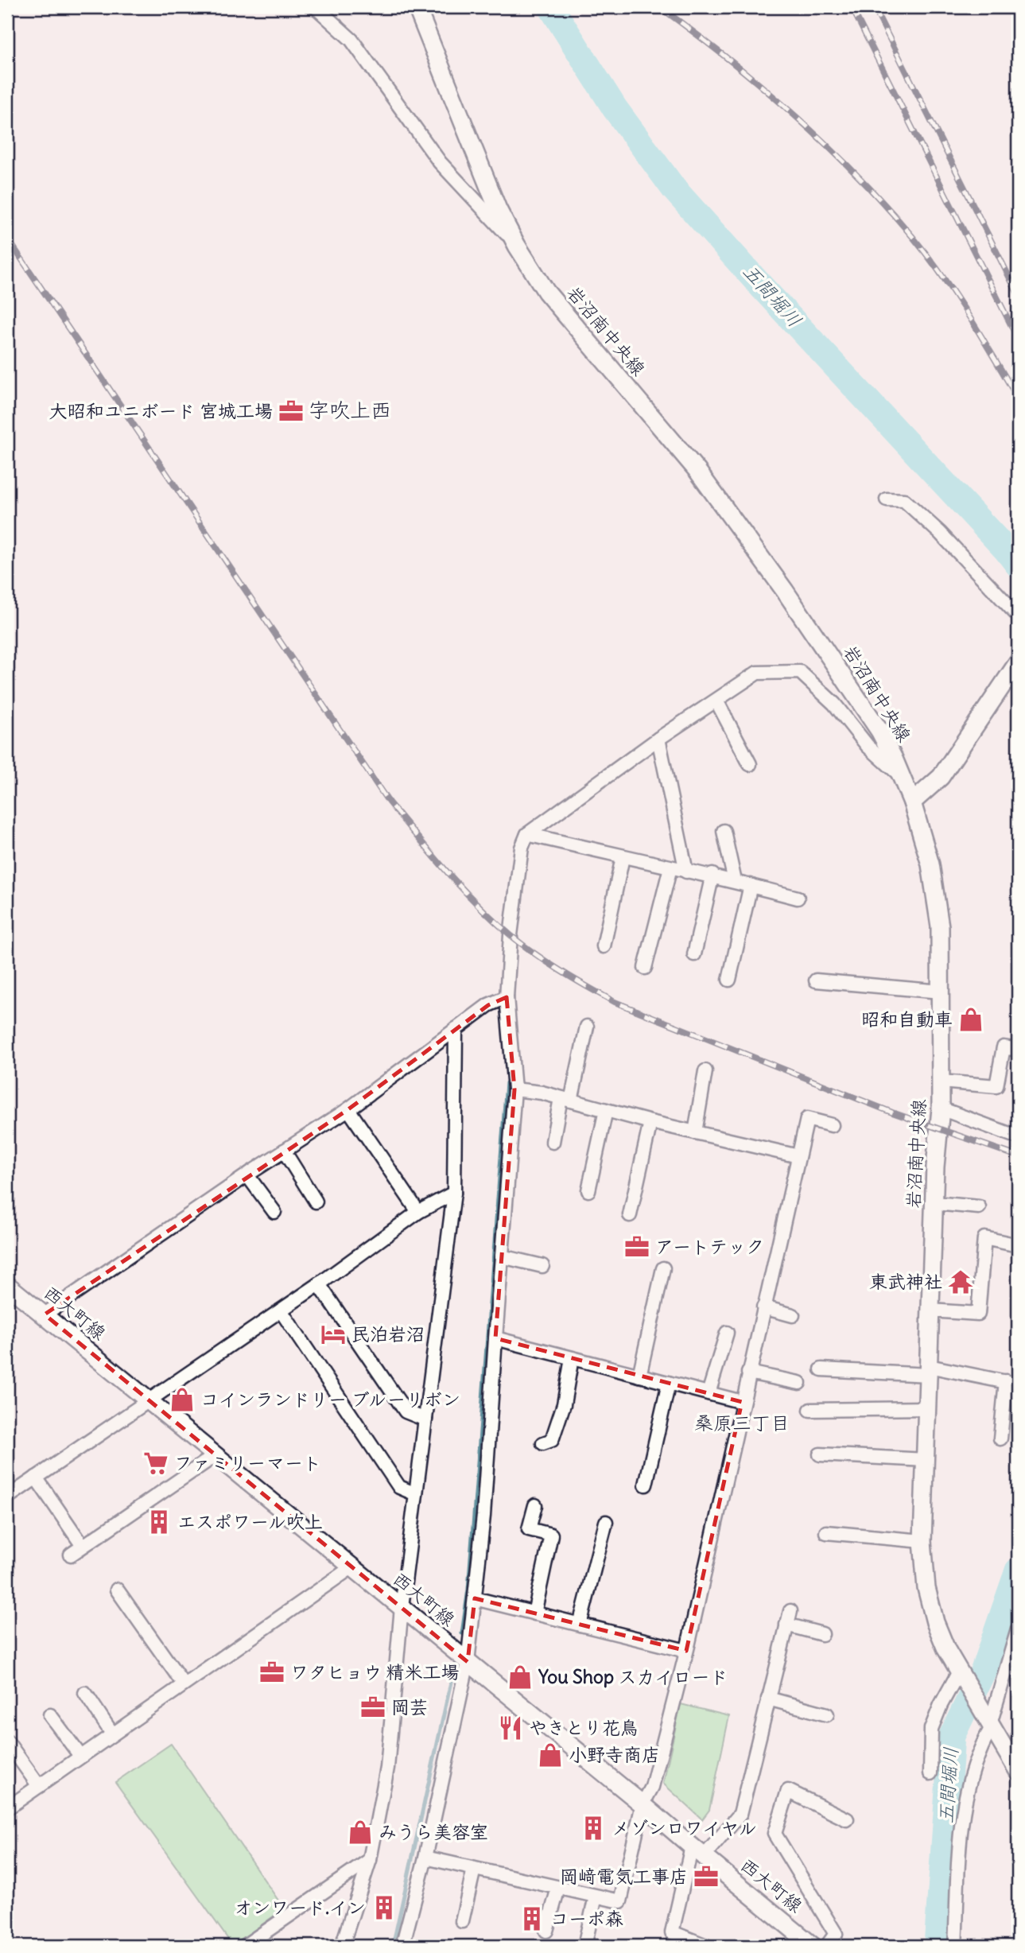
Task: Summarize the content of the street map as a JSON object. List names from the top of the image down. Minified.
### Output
{"streets":{"street":["岩沼南中央線","西大町線"]},"districts":["字吹上西","桑原三丁目"],"water":["五間堀川"],"places":{"office":["大昭和ユニボード 宮城工場","アートテック","ワタヒョウ 精米工場","岡芸","岡﨑電気工事店"],"shop":["昭和自動車","コインランドリー ブルーリボン","You Shop スカイロード","小野寺商店","みうら美容室"],"temple":["東武神社"],"hotel":["民泊岩沼"],"supermarket":["ファミリーマート"],"building":["エスポワール吹上","メゾンロワイヤル","オンワード.イン","コーポ森"],"restaurant":["やきとり花鳥"]}}
